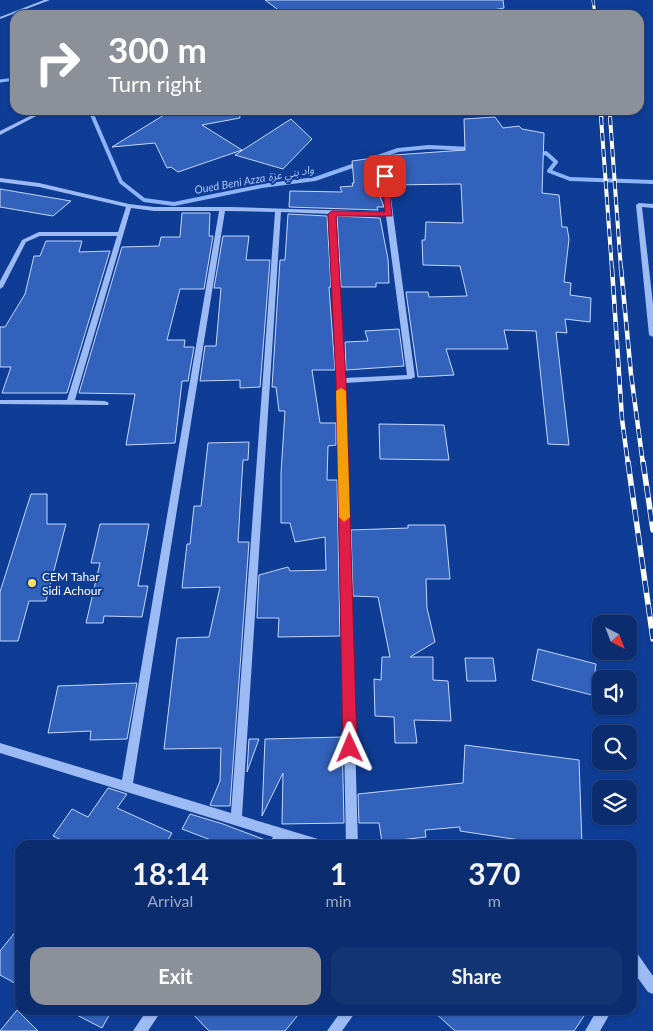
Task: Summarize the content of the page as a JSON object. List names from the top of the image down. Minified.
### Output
{"water":["Oued Beni Azza واد بني عزة"],"places":["CEM Tahar Sidi Achour"],"north":"bottom right","page":{"turn":["300 m","Turn right"],"eta":["18:14","Arrival","1","min","370","m"],"buttons":["Exit","Share"]}}
